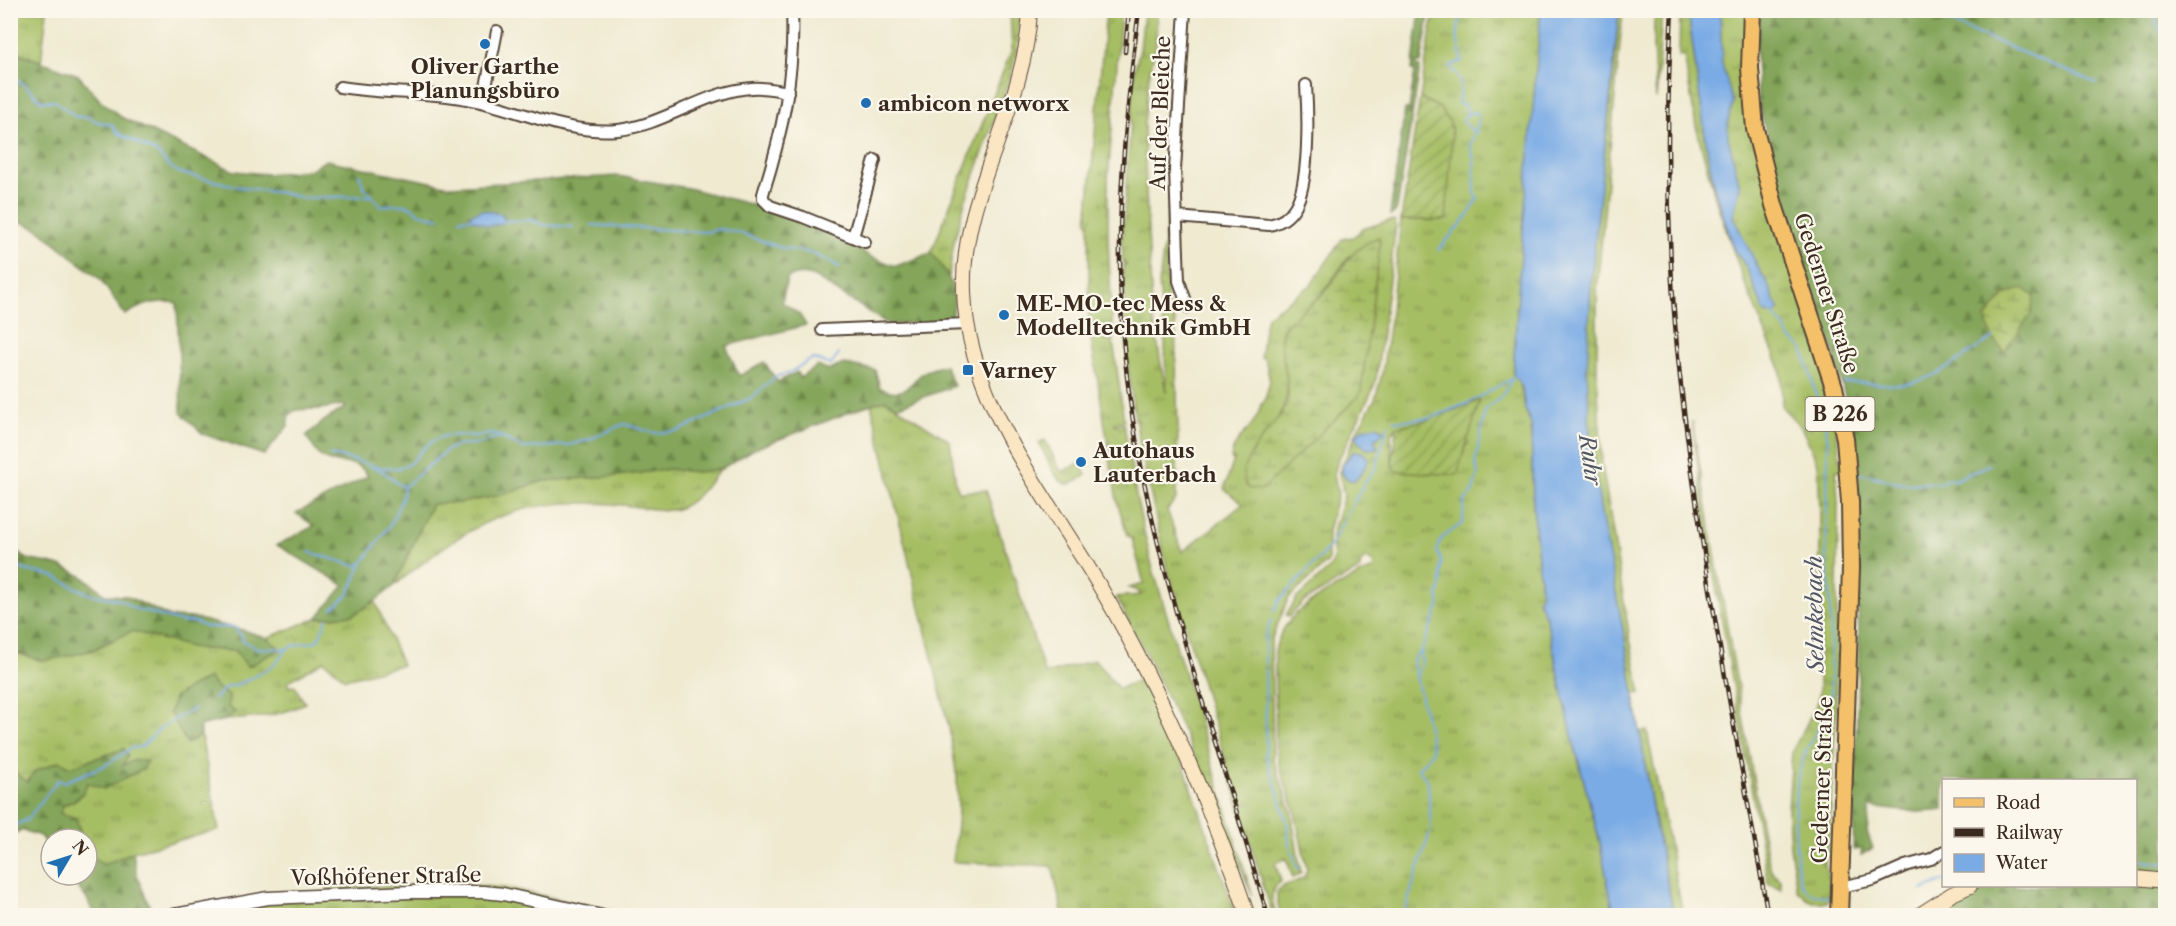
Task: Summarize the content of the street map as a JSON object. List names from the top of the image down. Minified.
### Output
{"streets":{"main road":["Gederner Straße","B 226"],"street":["Auf der Bleiche","Voßhöfener Straße"]},"water":["Ruhr","Selmkebach"],"places":{"other":["Oliver Garthe Planungsbüro","ambicon networx","ME-MO-tec Mess & Modelltechnik GmbH","Autohaus Lauterbach"],"transit":["Varney"]},"legend":["Road","Railway","Water"],"north":"top right"}
